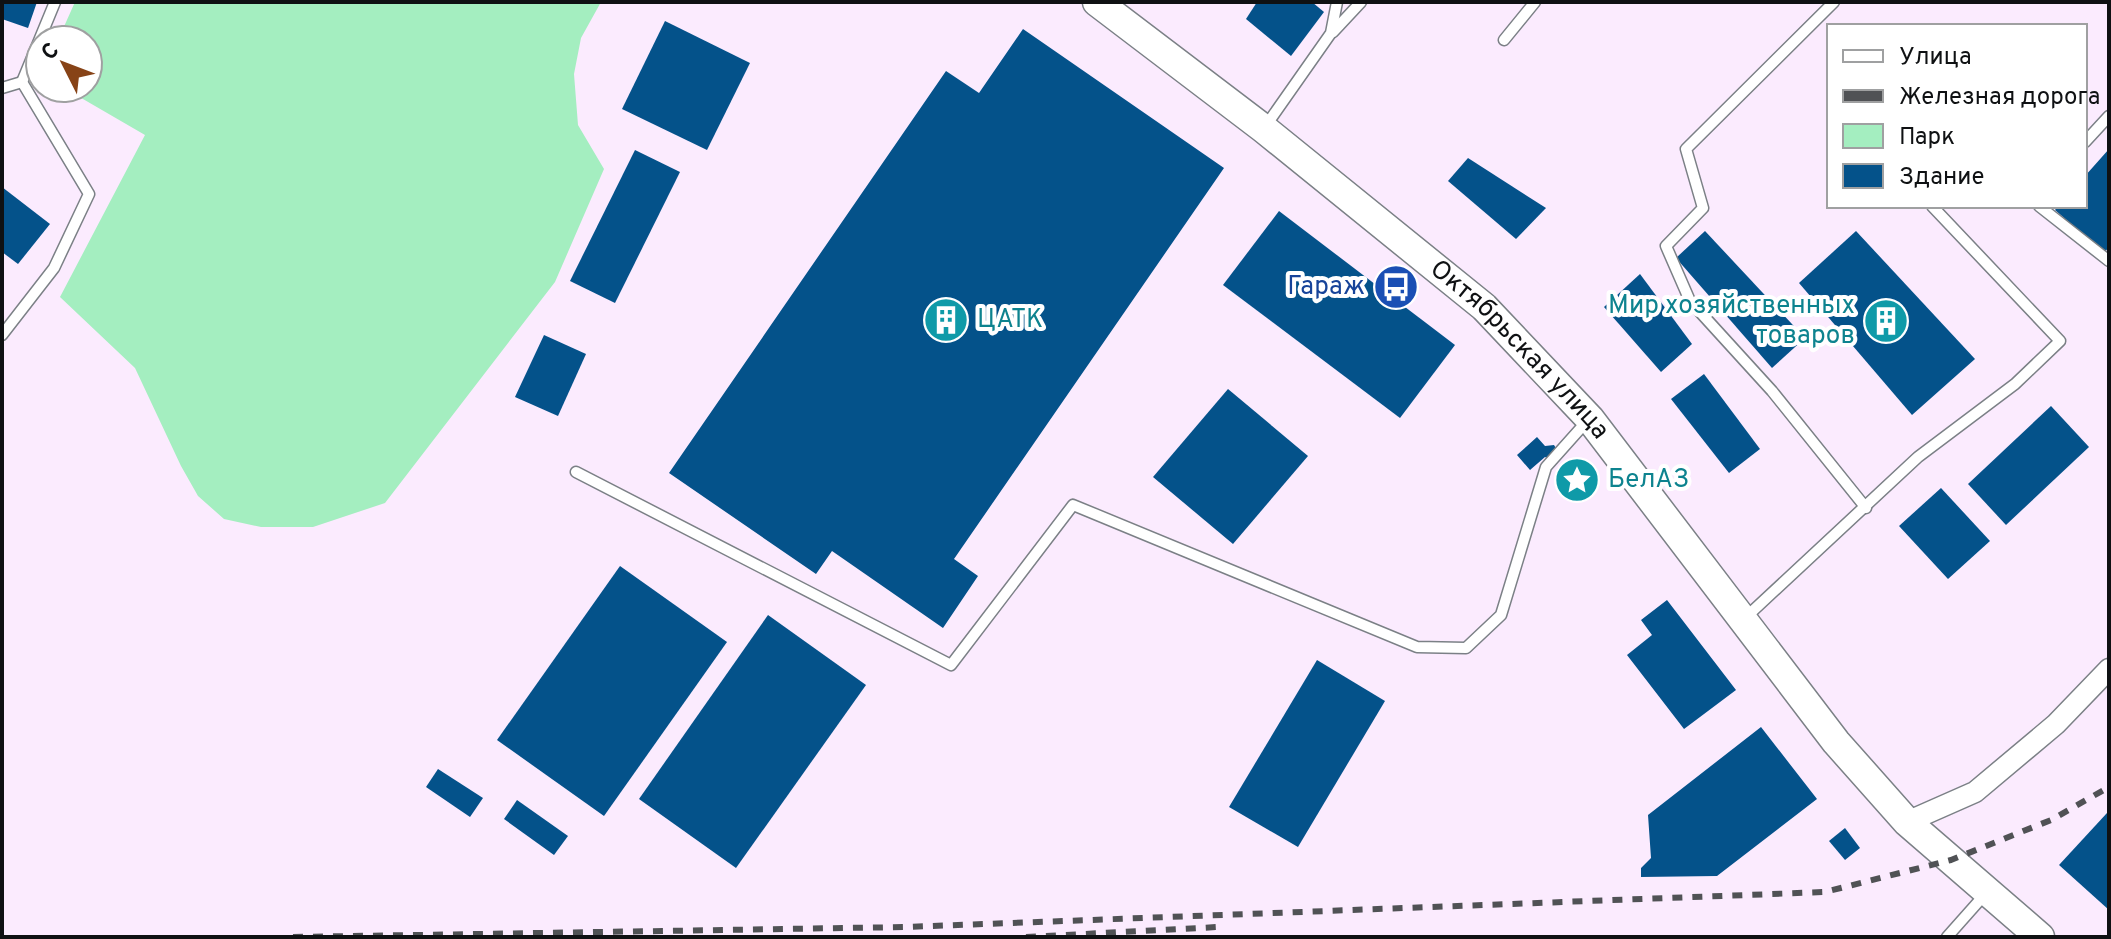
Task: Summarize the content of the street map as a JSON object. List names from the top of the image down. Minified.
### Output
{"streets":{"street":["Октябрьская улица"]},"places":{"bus stop":["Гараж"],"building":["ЦАТК","Мир хозяйственных товаров"],"place":["БелАЗ"]},"legend":["Улица","Железная дорога","Парк","Здание"],"north":"top left"}
